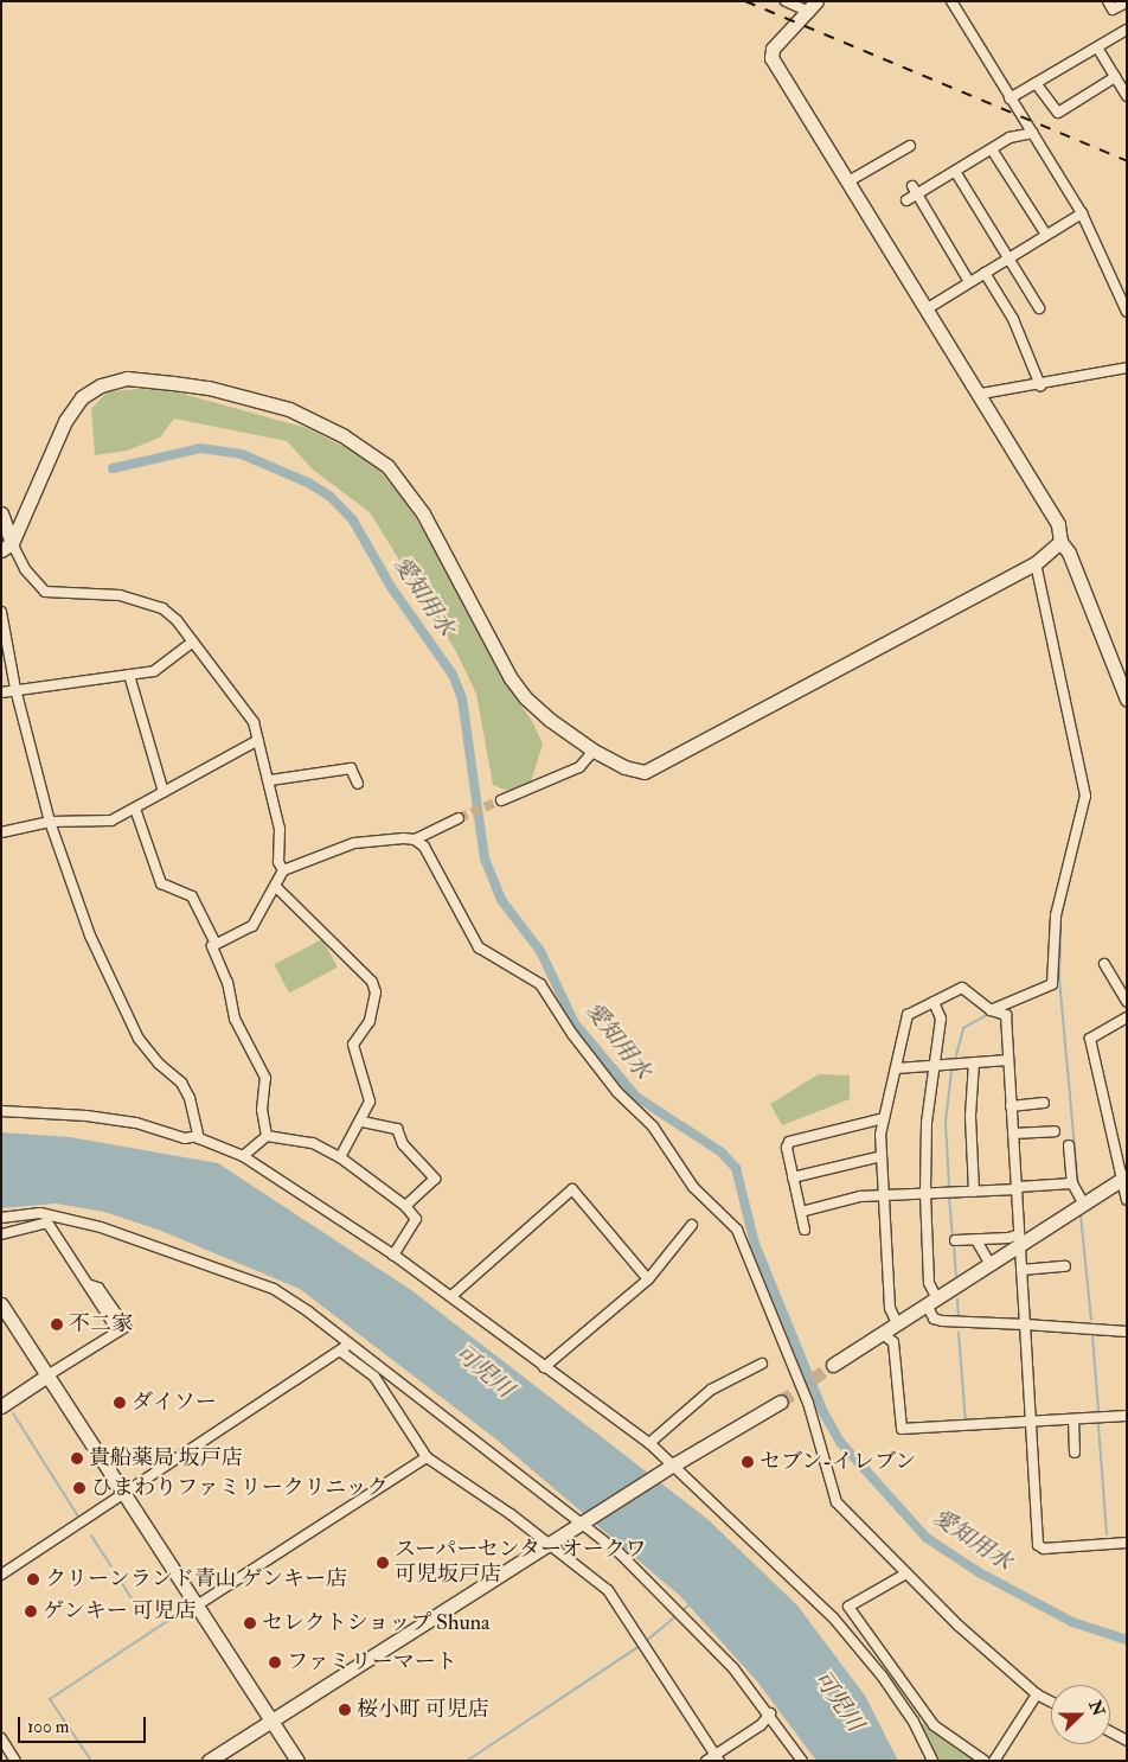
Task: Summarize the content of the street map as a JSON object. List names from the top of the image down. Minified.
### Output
{"water":["愛知用水","可児川"],"places":["不二家","ダイソー","貴船薬局 坂戸店","セブン-イレブン","ひまわりファミリークリニック","スーパーセンターオークワ 可児坂戸店","クリーンランド青山 ゲンキー店","ゲンキー 可児店","セレクトショップ Shuna","ファミリーマート","桜小町 可児店"],"scale_bar":"100 m","north":"right"}
